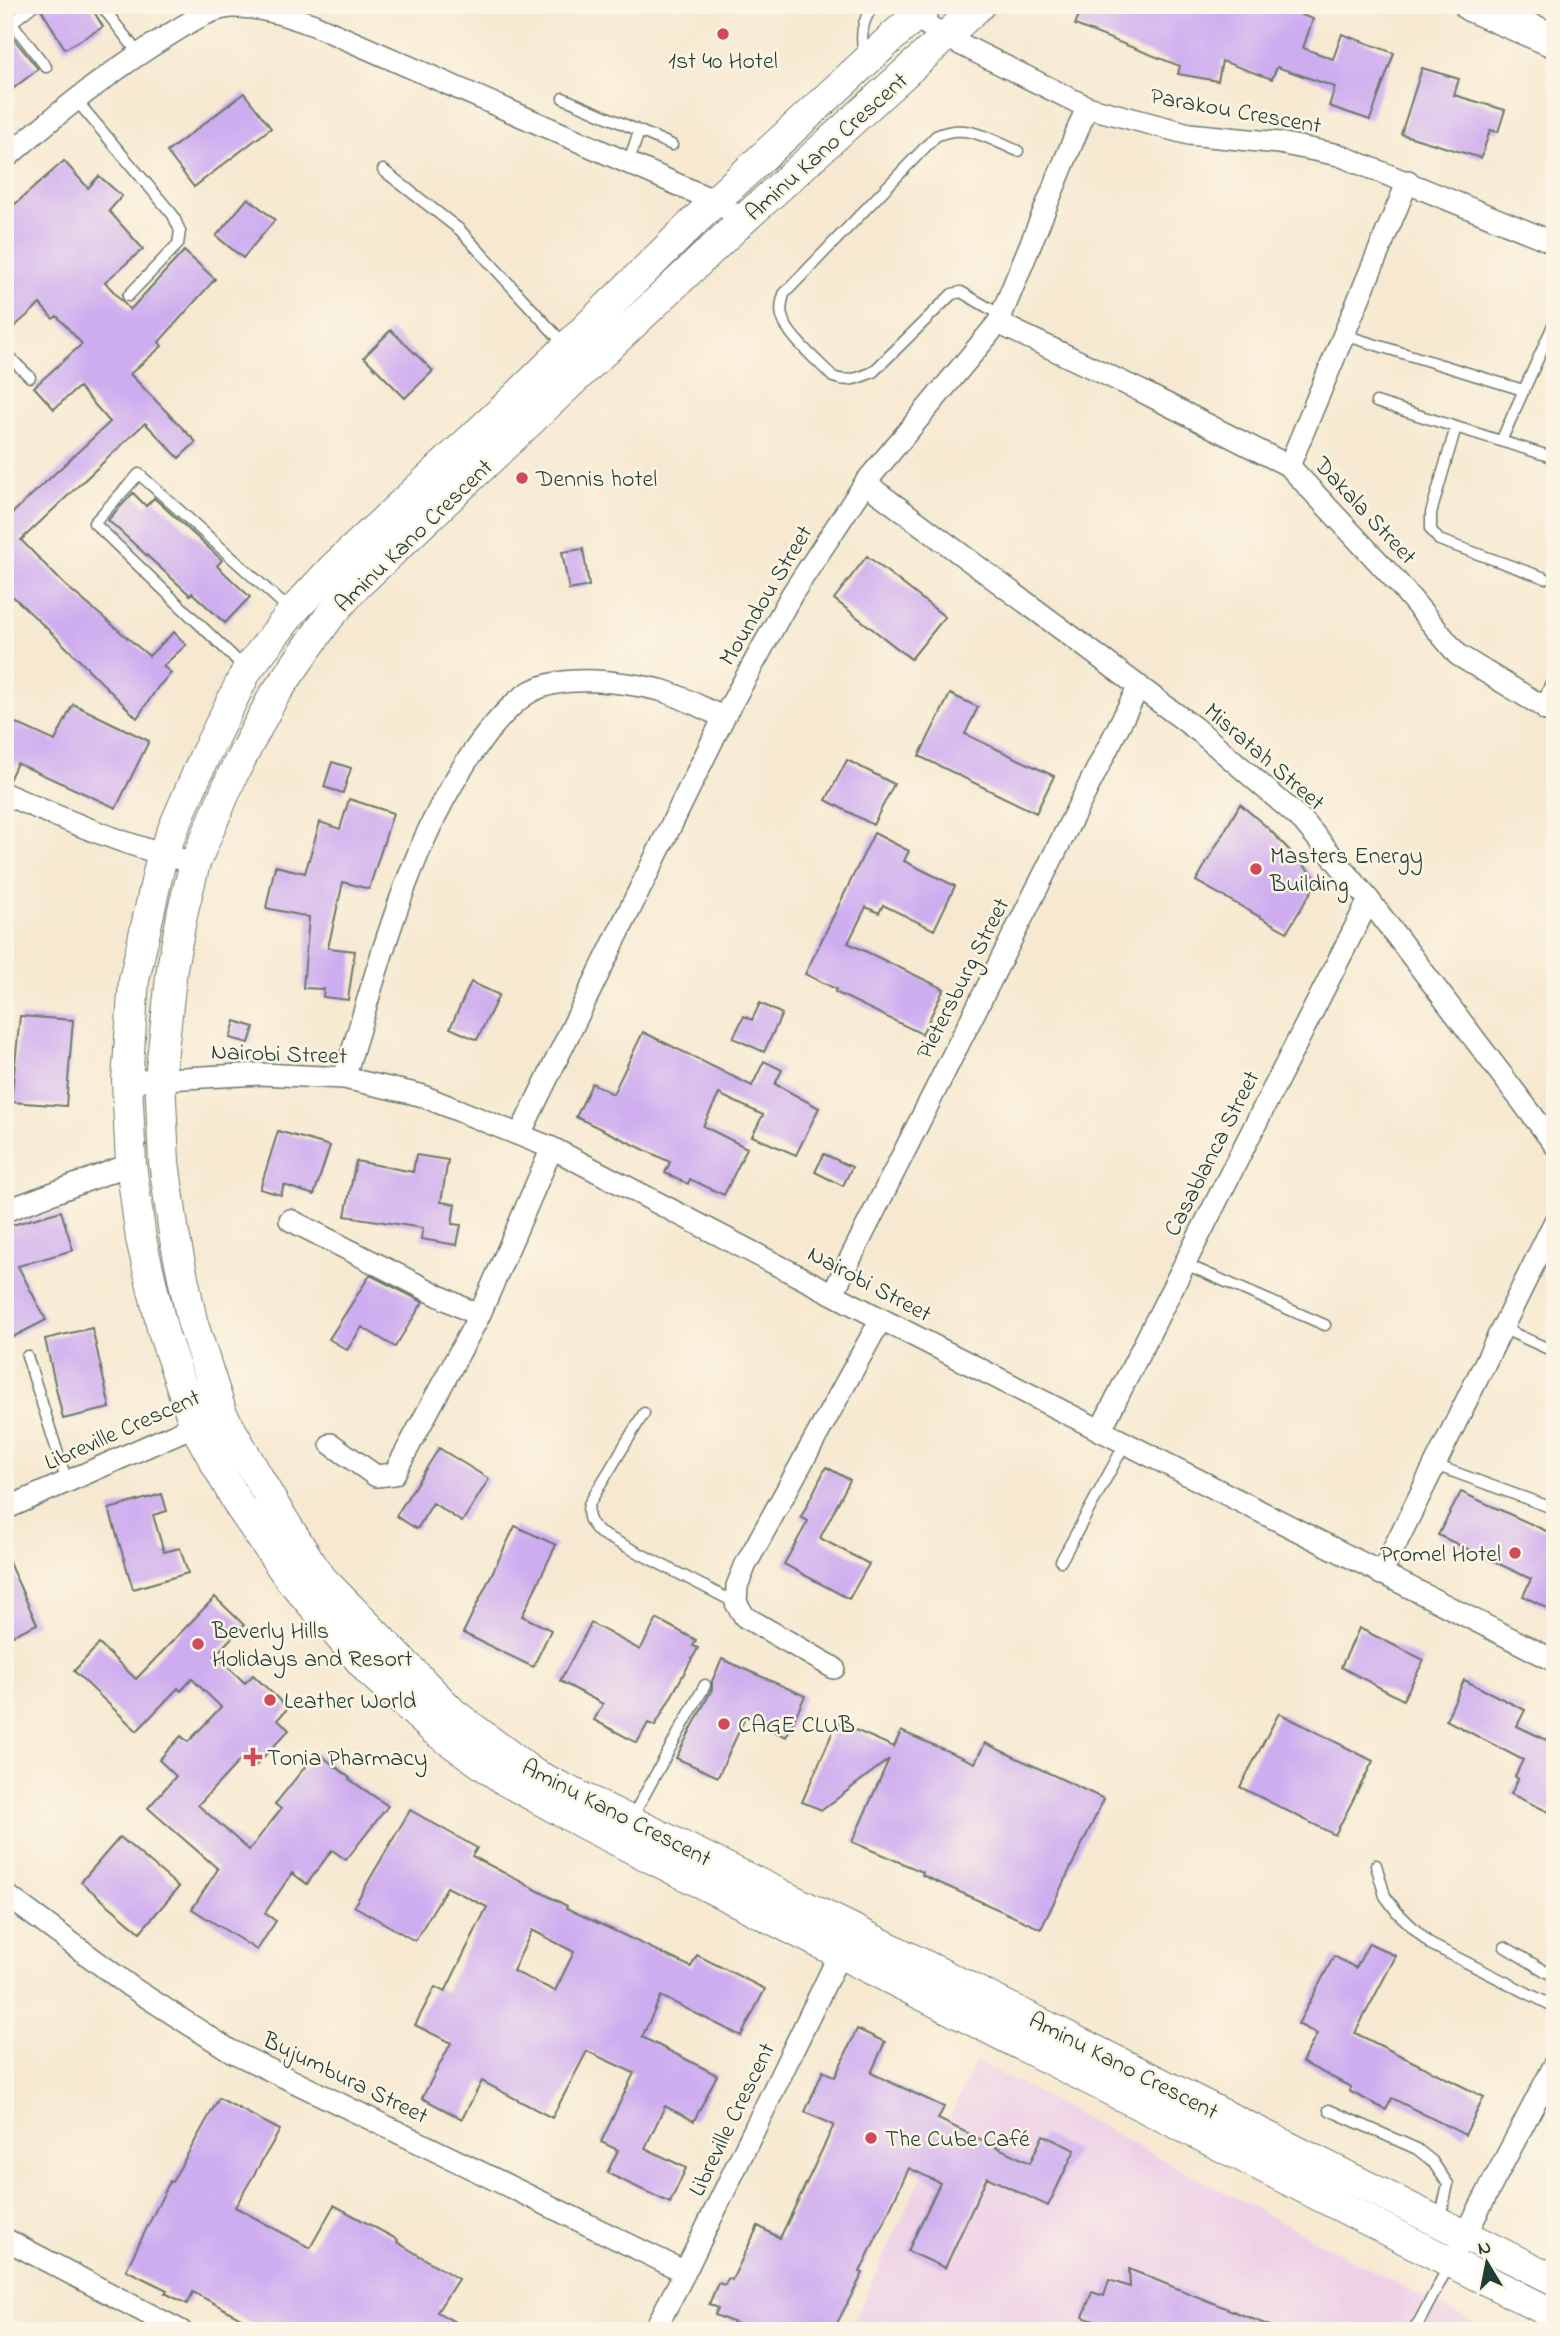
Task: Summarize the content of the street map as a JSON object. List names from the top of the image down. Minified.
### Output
{"streets":{"street":["Parakou Crescent","Aminu Kano Crescent","Dakala Street","Moundou Street","Misratah Street","Pietersburg Street","Nairobi Street","Casablanca Street","Libreville Crescent","Bujumbura Street"]},"crossings":[["Parakou Crescent","Aminu Kano Crescent"],["Parakou Crescent","Moundou Street"],["Aminu Kano Crescent","Nairobi Street"],["Aminu Kano Crescent","Libreville Crescent"],["Dakala Street","Moundou Street"],["Moundou Street","Misratah Street"],["Moundou Street","Nairobi Street"],["Misratah Street","Pietersburg Street"],["Misratah Street","Casablanca Street"],["Pietersburg Street","Nairobi Street"],["Nairobi Street","Casablanca Street"],["Libreville Crescent","Bujumbura Street"]],"places":{"other":["1st 40 Hotel","Dennis hotel","Masters Energy Building","Promel Hotel","Beverly Hills Holidays and Resort","Leather World","CAGE CLUB","The Cube Café"],"health":["Tonia Pharmacy"]},"north":"top"}
